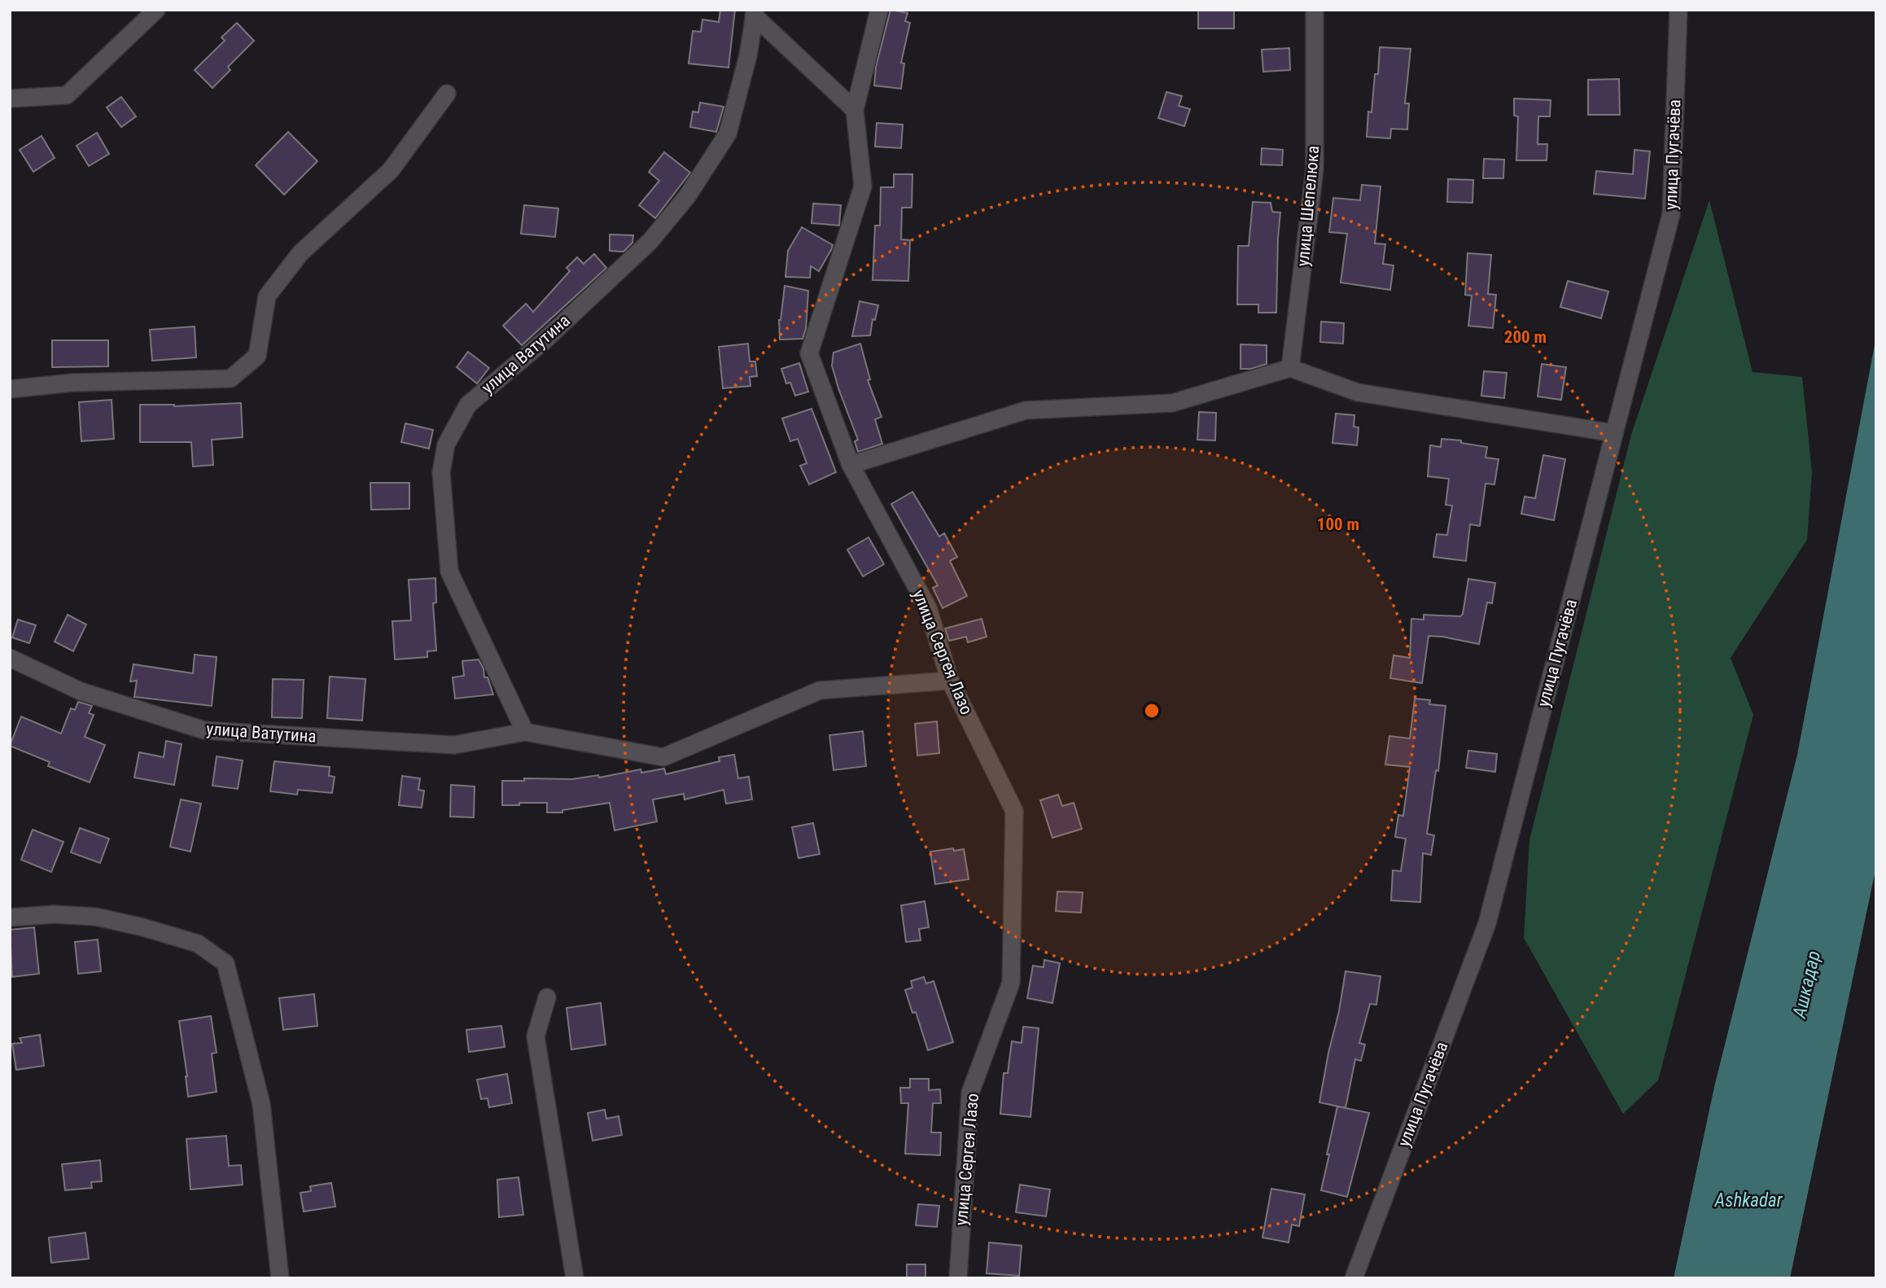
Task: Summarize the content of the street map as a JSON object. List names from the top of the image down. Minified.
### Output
{"streets":{"street":["улица Пугачёва","улица Шепелюка","улица Ватутина","улица Сергея Лазо"]},"crossings":[["улица Ватутина","улица Сергея Лазо"]],"water":["Ашкадар","Ashkadar"],"rings":["200 m","100 m"]}
